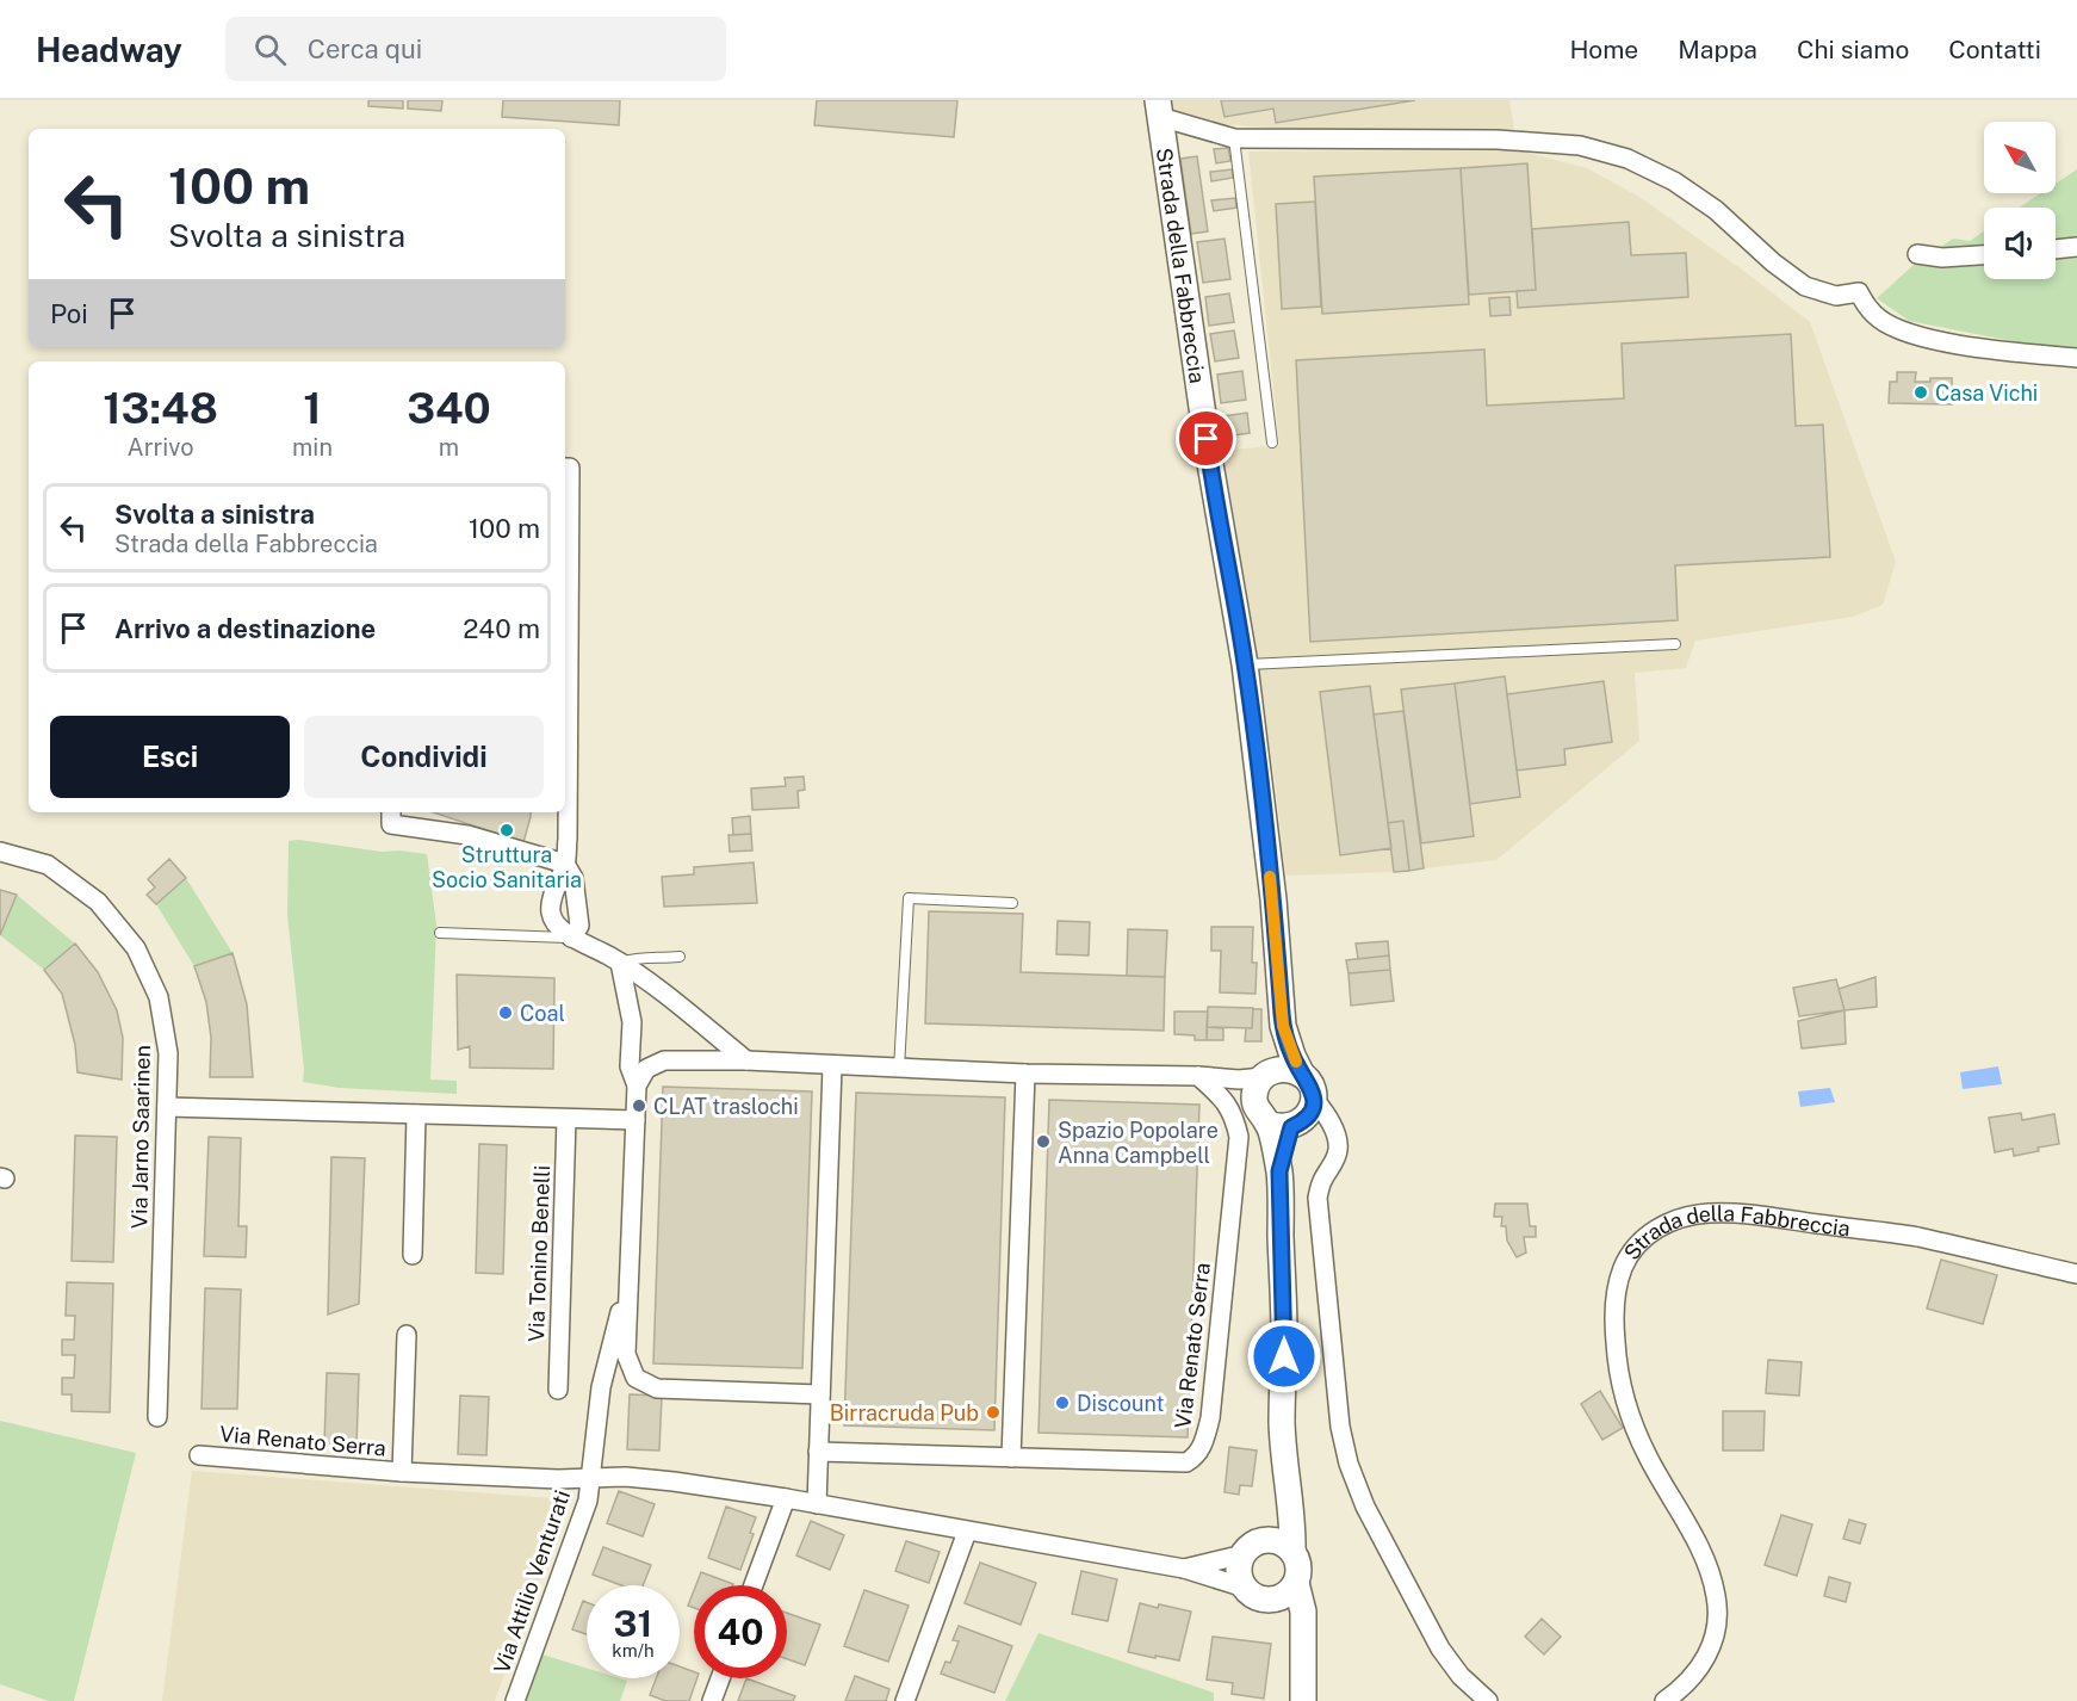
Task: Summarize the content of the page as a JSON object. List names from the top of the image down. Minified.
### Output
{"streets":{"street":["Strada della Fabbreccia","Via Jarno Saarinen","Via Tonino Benelli","Via Renato Serra","Via Attilio Venturati"]},"crossings":[["Strada della Fabbreccia","Via Renato Serra"],["Via Renato Serra","Via Attilio Venturati"]],"places":["Casa Vichi","Struttura Socio Sanitaria","Coal","CLAT traslochi","Spazio Popolare Anna Campbell","Discount","Birracruda Pub"],"north":"top left","page":{"header":"Headway","search":"Cerca qui","nav":["Home","Mappa","Chi siamo","Contatti"],"turn":["100 m","Svolta a sinistra"],"then":"Poi","eta":["13:48","Arrivo","1","min","340","m"],"list":[{"name":"Svolta a sinistra","note":"Strada della Fabbreccia","value":"100 m"},{"name":"Arrivo a destinazione","value":"240 m"}],"buttons":["Esci","Condividi"],"speed":"31 km/h","limit":"40"}}
